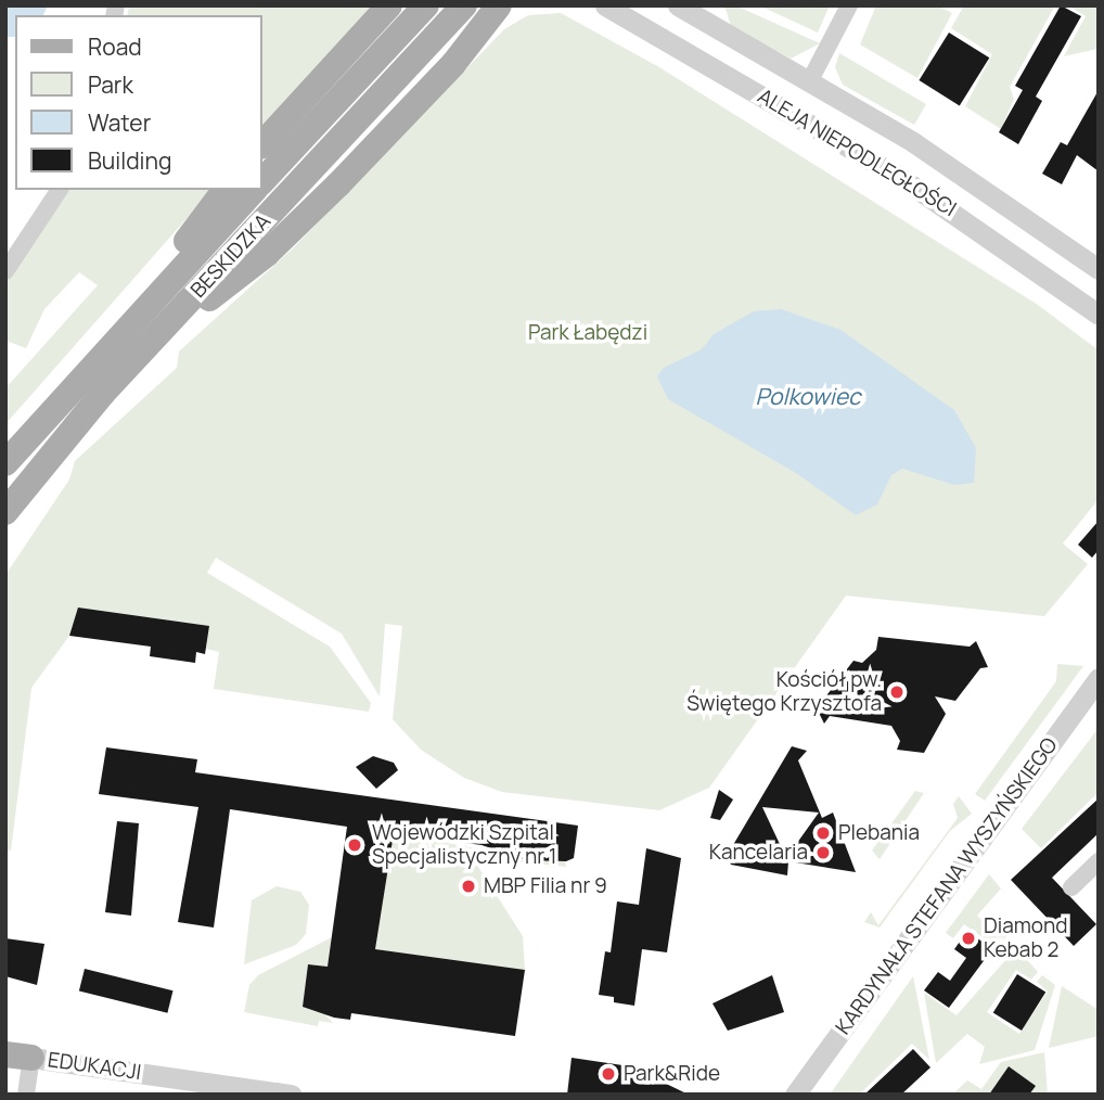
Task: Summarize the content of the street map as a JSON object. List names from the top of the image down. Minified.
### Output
{"streets":{"main road":["BESKIDZKA"],"street":["ALEJA NIEPODLEGŁOŚCI","KARDYNAŁA STEFANA WYSZYŃSKIEGO","EDUKACJI"]},"water":["Polkowiec"],"parks":["Park Łabędzi"],"places":["Kościół pw. Świętego Krzysztofa","Plebania","Wojewódzki Szpital Specjalistyczny nr 1","Kancelaria","MBP Filia nr 9","Diamond Kebab 2","Park&Ride"],"legend":["Road","Park","Water","Building"]}
